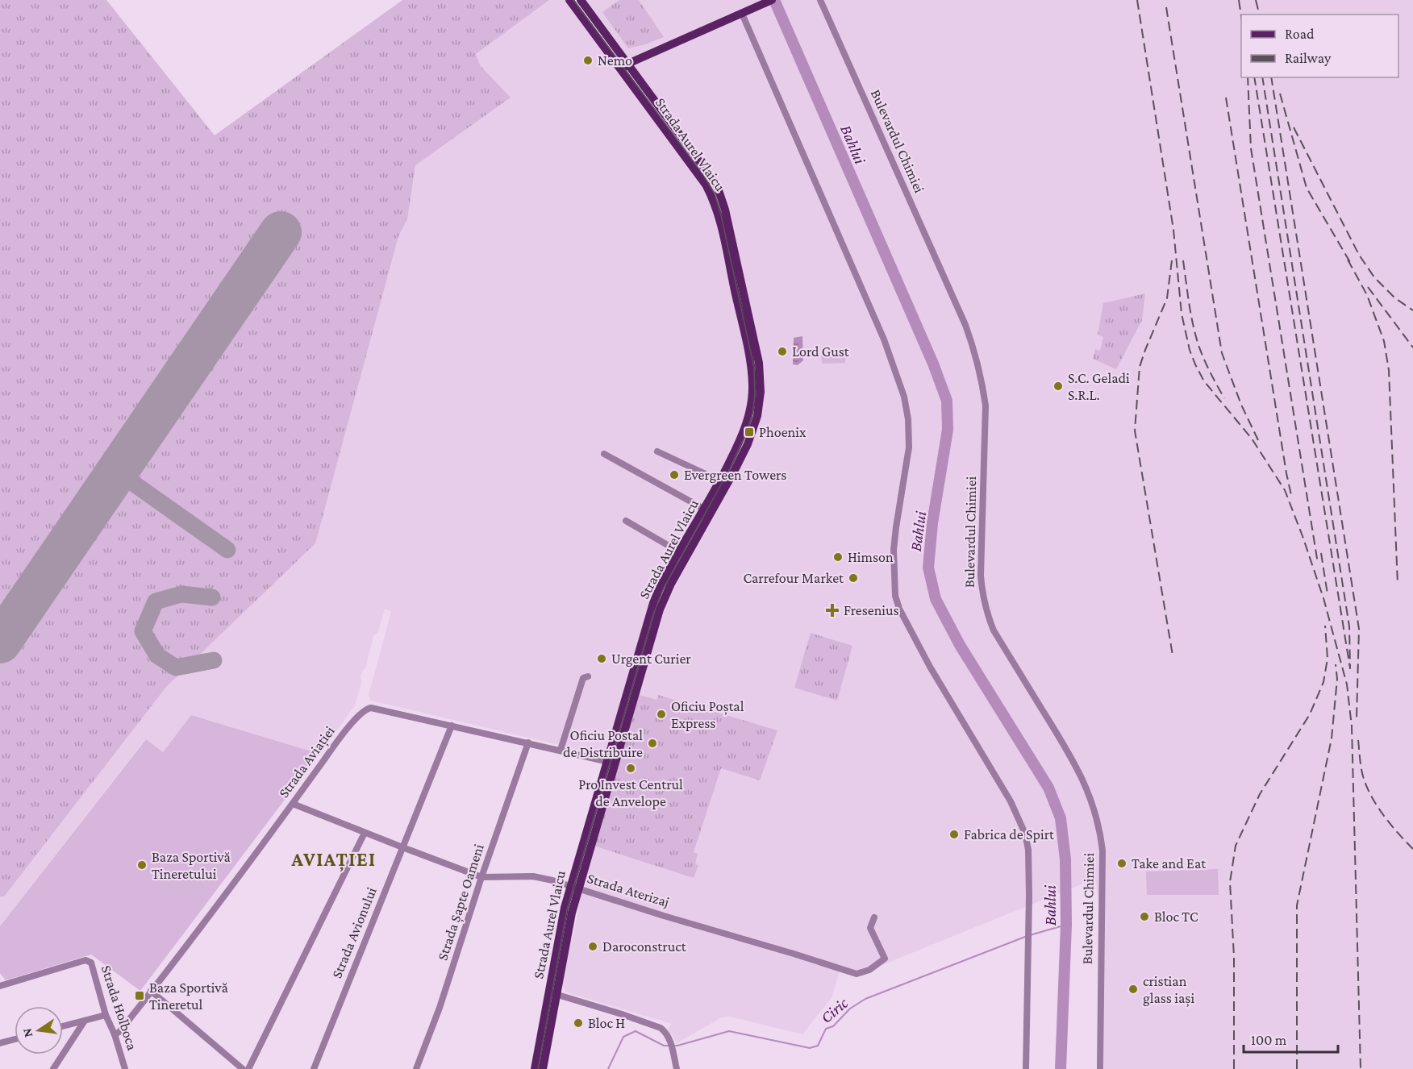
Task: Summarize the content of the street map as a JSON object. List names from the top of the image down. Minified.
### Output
{"streets":{"main road":["Strada Aurel Vlaicu"],"street":["Bulevardul Chimiei","Strada Aviației","Strada Aterizaj","Strada Șapte Oameni","Strada Avionului","Strada Holboca"]},"crossings":[["Strada Aurel Vlaicu","Strada Aviației"],["Strada Aurel Vlaicu","Strada Aterizaj"],["Strada Aviației","Strada Aterizaj"],["Strada Aviației","Strada Șapte Oameni"],["Strada Aviației","Strada Avionului"],["Strada Aviației","Strada Holboca"],["Strada Aterizaj","Strada Șapte Oameni"],["Strada Aterizaj","Strada Avionului"]],"districts":["AVIAȚIEI"],"water":["Bahlui","Ciric"],"places":{"other":["Nemo","Lord Gust","S.C. Geladi S.R.L.","Evergreen Towers","Himson","Carrefour Market","Urgent Curier","Oficiu Poștal Express","Oficiu Postal de Distribuire","Pro Invest Centrul de Anvelope","Fabrica de Spirt","Take and Eat","Baza Sportivă Tineretului","Bloc TC","Daroconstruct","cristian glass iași","Bloc H"],"transit":["Phoenix","Baza Sportivă Tineretul"],"health":["Fresenius"]},"legend":["Road","Railway"],"scale_bar":"100 m","north":"left"}
